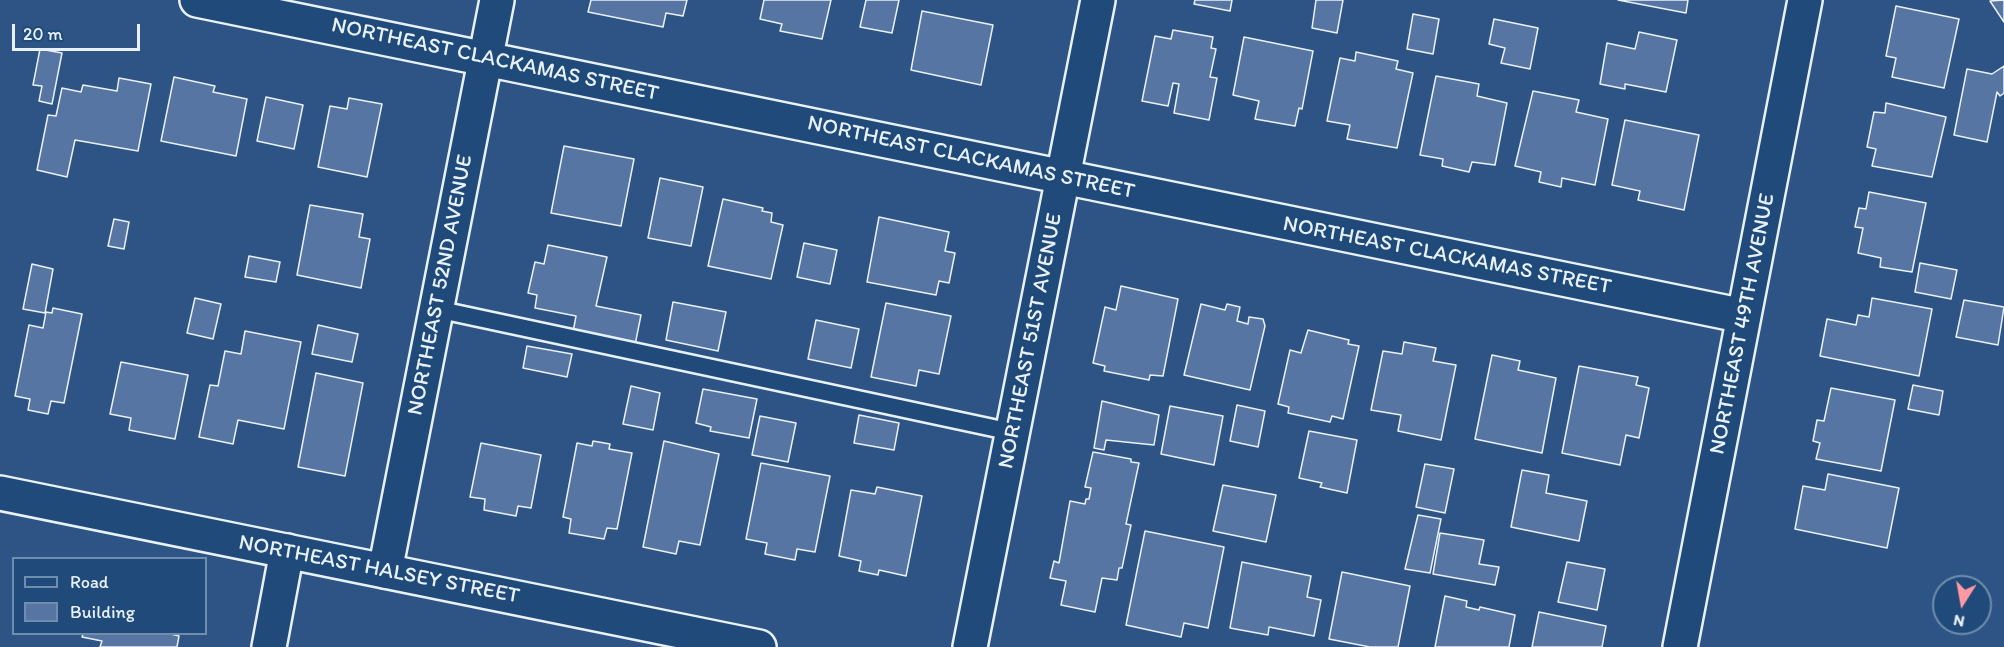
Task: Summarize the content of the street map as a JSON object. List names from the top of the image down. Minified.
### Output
{"streets":{"street":["NORTHEAST CLACKAMAS STREET","NORTHEAST 52ND AVENUE","NORTHEAST 49TH AVENUE","NORTHEAST 51ST AVENUE","NORTHEAST HALSEY STREET"]},"crossings":[["NORTHEAST CLACKAMAS STREET","NORTHEAST 52ND AVENUE"],["NORTHEAST CLACKAMAS STREET","NORTHEAST 49TH AVENUE"],["NORTHEAST CLACKAMAS STREET","NORTHEAST 51ST AVENUE"],["NORTHEAST 52ND AVENUE","NORTHEAST HALSEY STREET"]],"legend":["Road","Building"],"scale_bar":"20 m","north":"bottom"}
